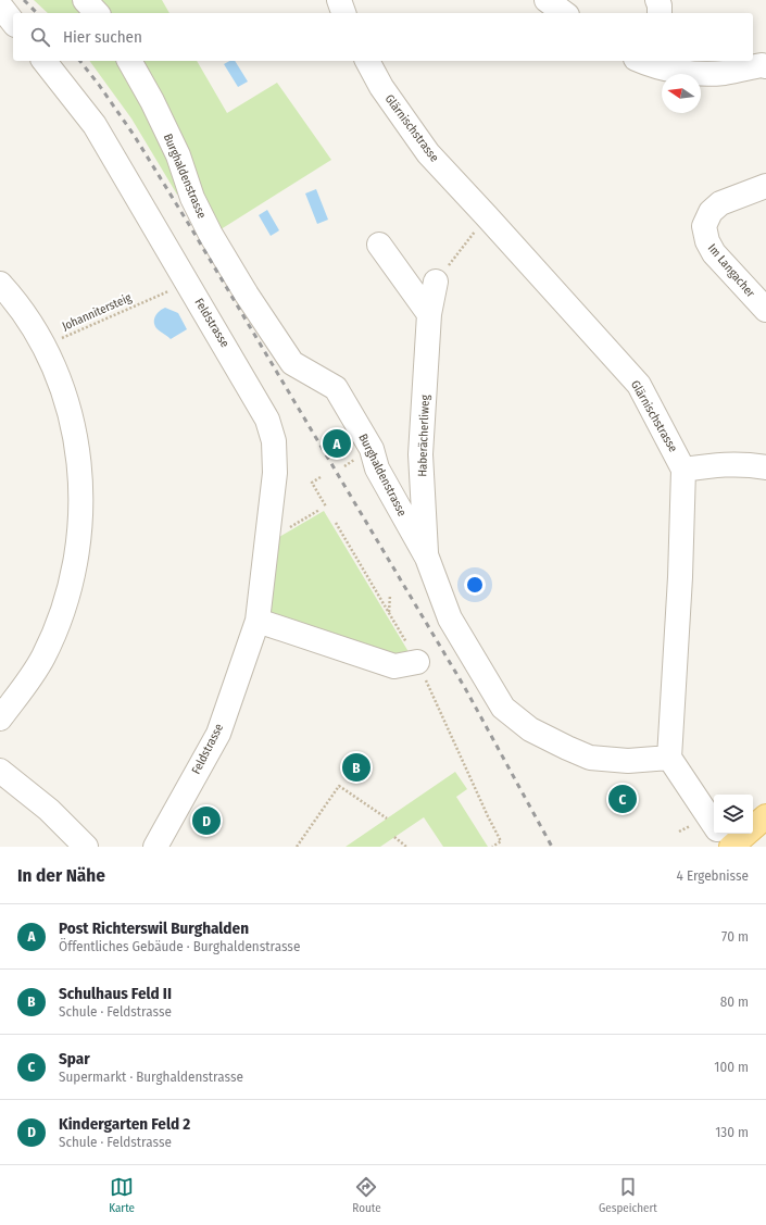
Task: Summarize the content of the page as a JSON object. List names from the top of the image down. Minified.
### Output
{"streets":{"street":["Glärnischstrasse","Burghaldenstrasse","Im Langacher","Feldstrasse","Haberächerliweg"],"path":["Johannitersteig"]},"crossings":[["Glärnischstrasse","Burghaldenstrasse"],["Burghaldenstrasse","Haberächerliweg"]],"north":"left","page":{"search":"Hier suchen","pins":["A","B","C","D"],"heading":["In der Nähe","4 Ergebnisse"],"list":[{"mark":"A","name":"Post Richterswil Burghalden","note":"Öffentliches Gebäude · Burghaldenstrasse","value":"70 m"},{"mark":"B","name":"Schulhaus Feld II","note":"Schule · Feldstrasse","value":"80 m"},{"mark":"C","name":"Spar","note":"Supermarkt · Burghaldenstrasse","value":"100 m"},{"mark":"D","name":"Kindergarten Feld 2","note":"Schule · Feldstrasse","value":"130 m"}],"nav":["Karte","Route","Gespeichert"]}}
